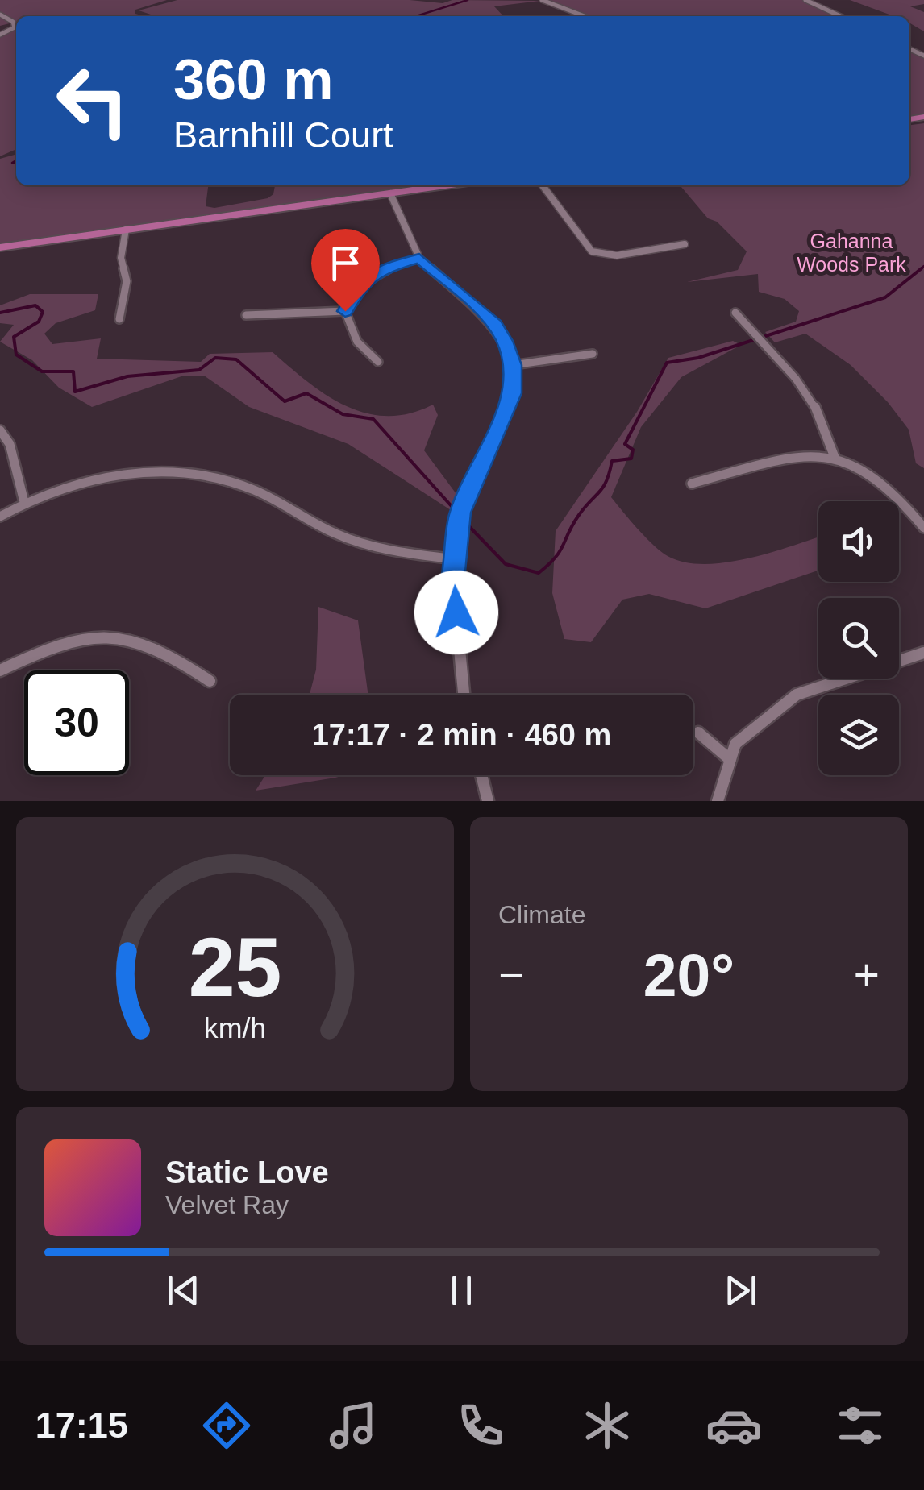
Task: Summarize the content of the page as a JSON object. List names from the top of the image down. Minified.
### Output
{"parks":["Gahanna Woods Park"],"page":{"turn":["360 m","Barnhill Court"],"limit":"30","trip":"17:17 · 2 min · 460 m","tile":"Climate","heat":["−","20°","+"],"song":["Static Love","Velvet Ray"],"tabs":"17:15","gauge":["25","km/h"]}}
